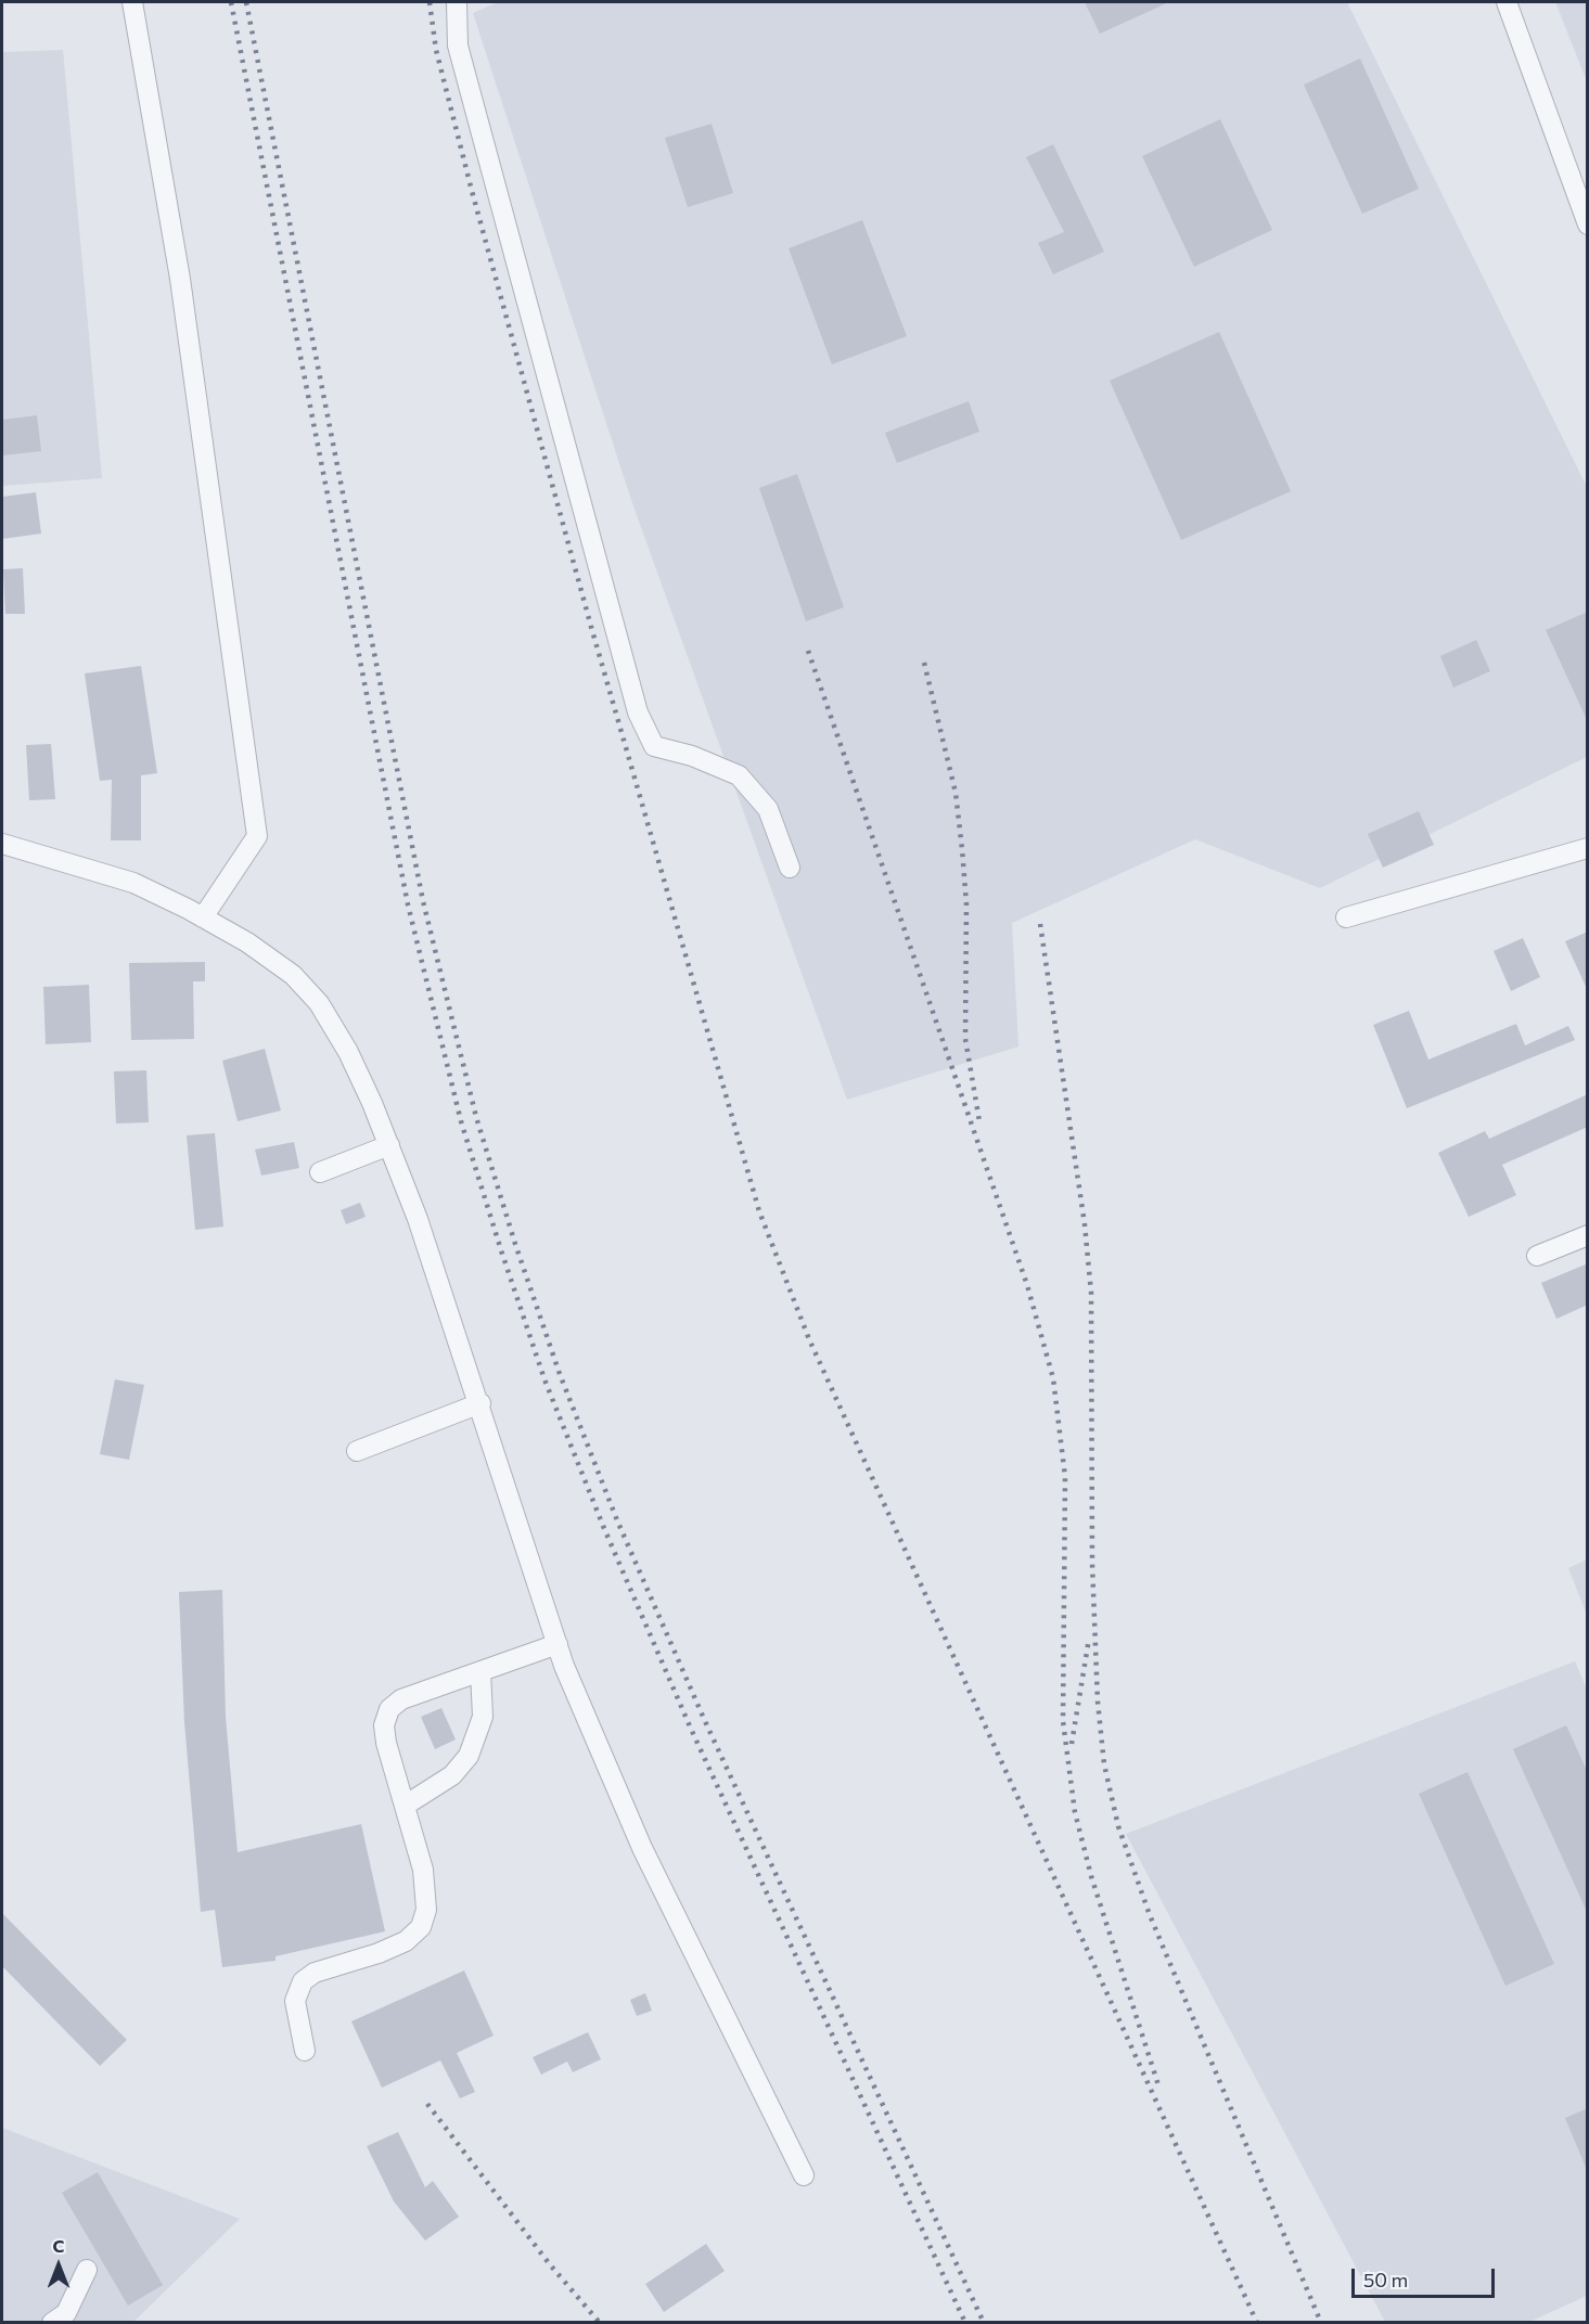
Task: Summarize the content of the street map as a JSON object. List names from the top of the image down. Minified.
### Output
{"scale_bar":"50 m","north":"top"}
